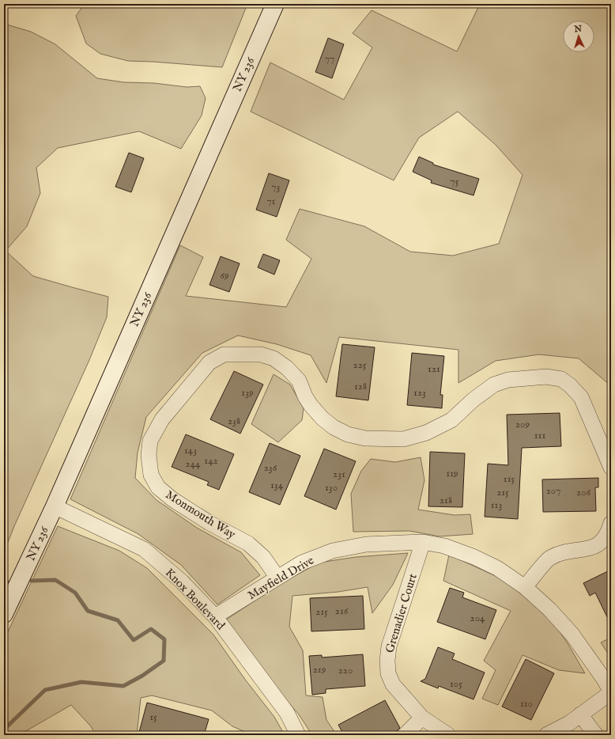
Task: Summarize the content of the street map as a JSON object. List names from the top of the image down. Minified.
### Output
{"streets":{"main road":["NY 236"],"street":["Monmouth Way","Mayfield Drive","Knox Boulevard","Grenadier Court"]},"crossings":[["NY 236","Knox Boulevard"],["Monmouth Way","Mayfield Drive"],["Mayfield Drive","Knox Boulevard"],["Mayfield Drive","Grenadier Court"]],"house_numbers":["77","75","73","71","69","225","121","128","139","123","238","209","111","143","142","244","236","119","231","115","134","130","207","215","206","218","113","216","215","204","219","220","105","110","15"],"north":"top"}
